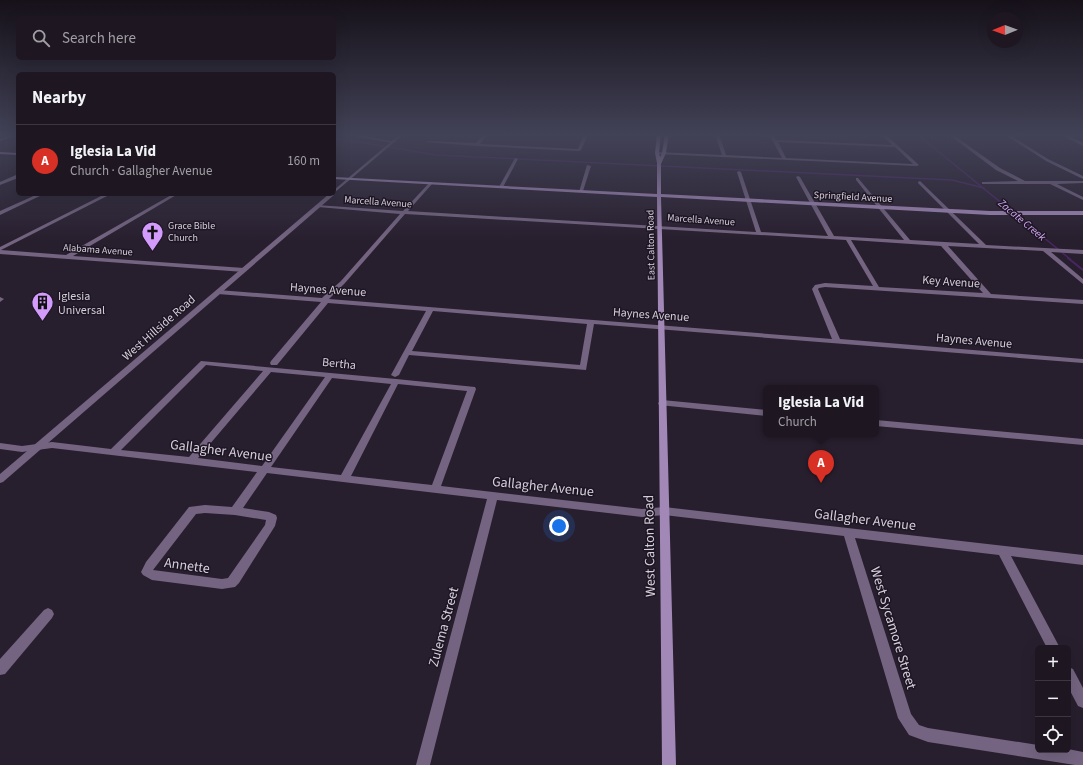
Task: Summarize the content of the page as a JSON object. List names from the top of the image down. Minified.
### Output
{"streets":{"main road":["Springfield Avenue","East Calton Road","West Calton Road"],"street":["Marcella Avenue","Alabama Avenue","Key Avenue","Haynes Avenue","West Hillside Road","Bertha","Gallagher Avenue","Annette","Zulema Street","West Sycamore Street"]},"crossings":[["Springfield Avenue","East Calton Road"],["Marcella Avenue","East Calton Road"],["Marcella Avenue","West Hillside Road"],["East Calton Road","Haynes Avenue"],["East Calton Road","West Calton Road"],["Alabama Avenue","West Hillside Road"],["Key Avenue","Haynes Avenue"],["Haynes Avenue","West Hillside Road"],["Haynes Avenue","West Calton Road"],["West Hillside Road","Gallagher Avenue"],["Bertha","Gallagher Avenue"],["Gallagher Avenue","West Calton Road"],["Gallagher Avenue","Zulema Street"],["Gallagher Avenue","West Sycamore Street"]],"water":["Zacate Creek"],"places":{"church":["Grace Bible Church"],"building":["Iglesia Universal"]},"north":"left","page":{"search":"Search here","heading":"Nearby","list":[{"mark":"A","name":"Iglesia La Vid","note":"Church · Gallagher Avenue","value":"160 m"}],"popup":["Iglesia La Vid","Church"],"pins":"A","map_buttons":["+","−"]}}
